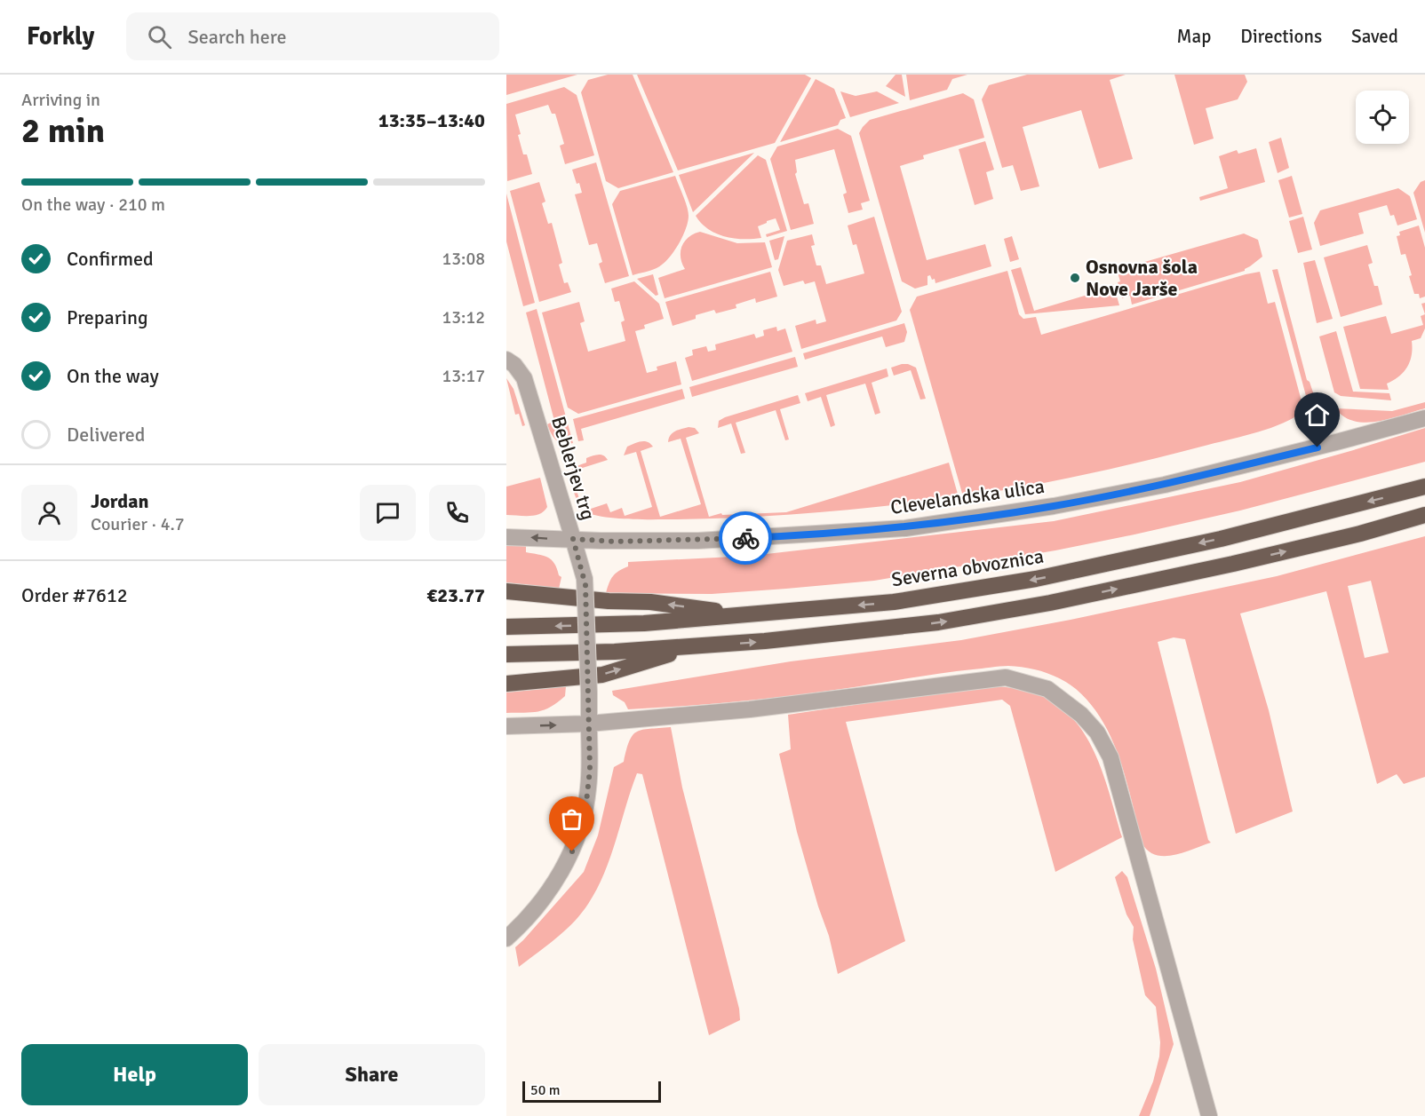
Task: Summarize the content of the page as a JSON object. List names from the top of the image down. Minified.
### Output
{"streets":{"highway":["Severna obvoznica"],"street":["Beblerjev trg","Clevelandska ulica"]},"crossings":[["Beblerjev trg","Clevelandska ulica"]],"places":["Osnovna šola Nove Jarše"],"scale_bar":"50 m","page":{"header":"Forkly","search":"Search here","nav":["Map","Directions","Saved"],"heading":["2 min","Arriving in","13:35–13:40"],"panel":["Jordan","Courier · 4.7","Order #7612","€23.77"],"bar":"On the way · 210 m","list":[["Confirmed","13:08"],["Preparing","13:12"],["On the way","13:17"],"Delivered"],"buttons":["Help","Share"],"scale":"50 m"}}
